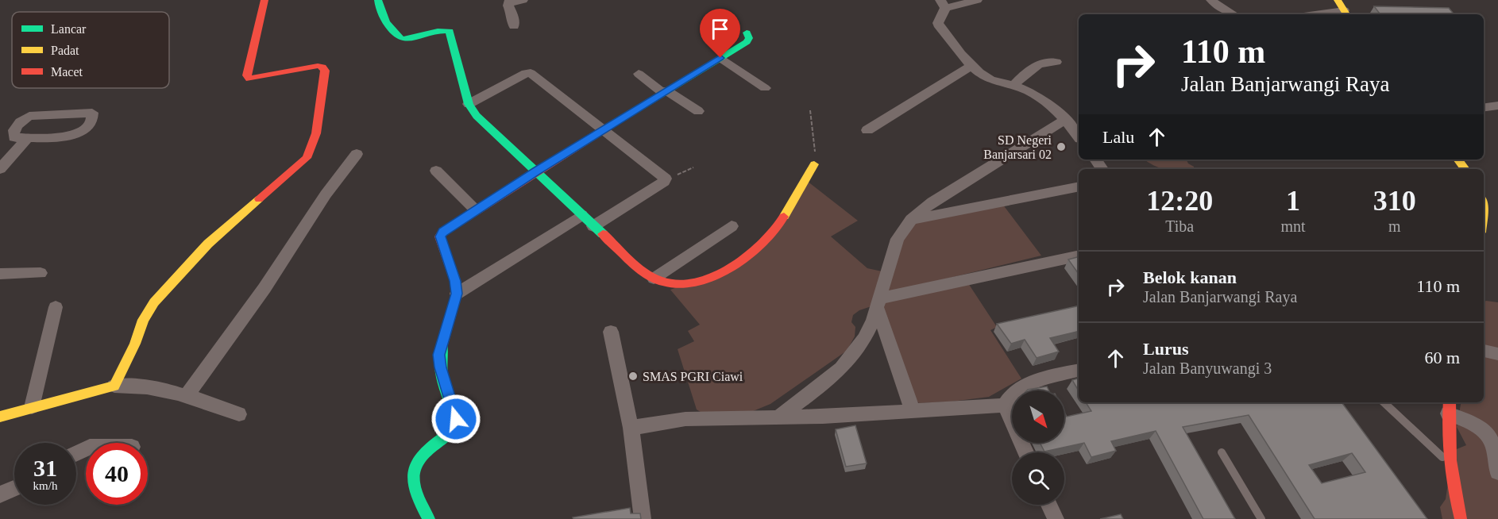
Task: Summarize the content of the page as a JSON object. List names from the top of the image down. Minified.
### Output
{"places":["SD Negeri Banjarsari 02","SMAS PGRI Ciawi"],"legend":["Lancar","Padat","Macet"],"north":"bottom right","page":{"turn":["110 m","Jalan Banjarwangi Raya"],"then":"Lalu","eta":["12:20","Tiba","1","mnt","310","m"],"list":[{"name":"Belok kanan","note":"Jalan Banjarwangi Raya","value":"110 m"},{"name":"Lurus","note":"Jalan Banyuwangi 3","value":"60 m"}],"speed":"31 km/h","limit":"40"}}
